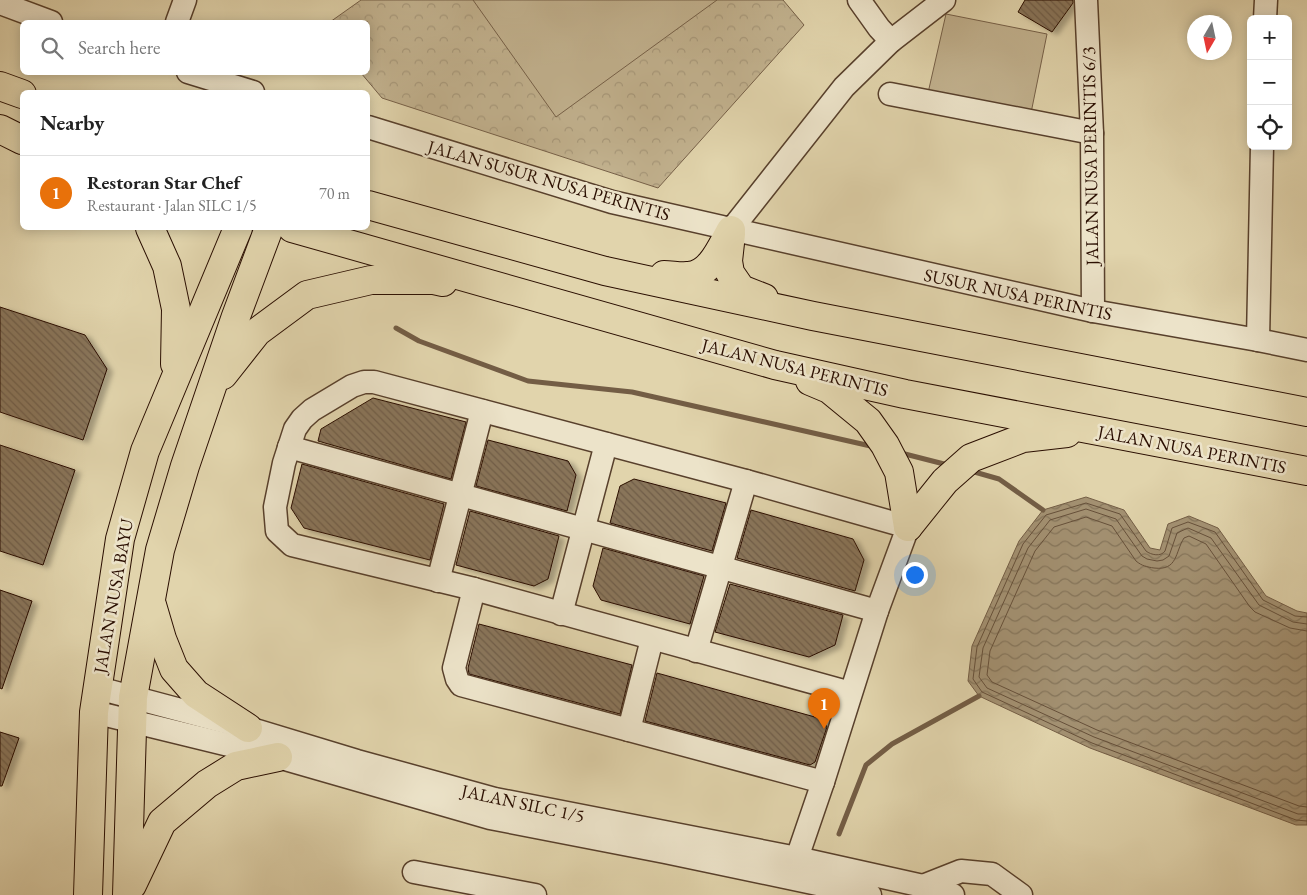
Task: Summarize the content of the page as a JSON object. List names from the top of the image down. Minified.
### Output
{"streets":{"main road":["JALAN NUSA PERINTIS","JALAN NUSA BAYU"],"street":["JALAN NUSA PERINTIS 6/3","JALAN SUSUR NUSA PERINTIS","SUSUR NUSA PERINTIS","JALAN SILC 1/5"]},"crossings":[["JALAN NUSA PERINTIS 6/3","SUSUR NUSA PERINTIS"],["JALAN SUSUR NUSA PERINTIS","SUSUR NUSA PERINTIS"],["JALAN NUSA BAYU","JALAN SILC 1/5"]],"north":"bottom","page":{"map_buttons":["+","−"],"search":"Search here","heading":"Nearby","list":[{"mark":"1","name":"Restoran Star Chef","note":"Restaurant · Jalan SILC 1/5","value":"70 m"}],"pins":"1"}}
